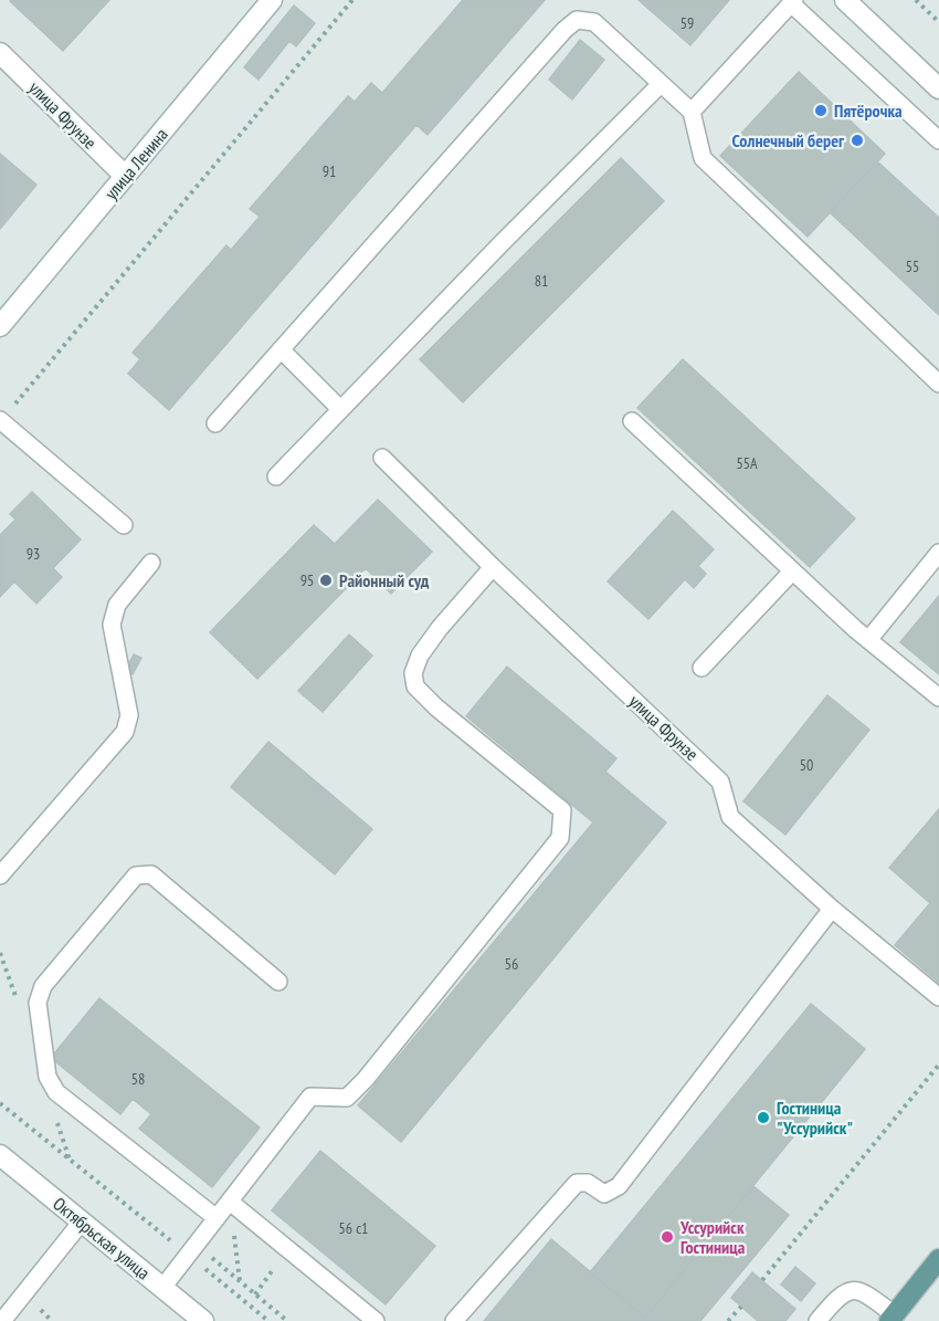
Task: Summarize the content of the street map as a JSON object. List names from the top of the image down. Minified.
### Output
{"streets":{"street":["улица Фрунзе","улица Ленина","Октябрьская улица"]},"crossings":[["улица Фрунзе","улица Ленина"]],"places":["Пятёрочка","Солнечный берег","Районный суд","Гостиница \"Уссурийск\"","Уссурийск Гостиница"],"house_numbers":["59","91","55","81","55А","93","95","50","56","58","56 с1"]}
